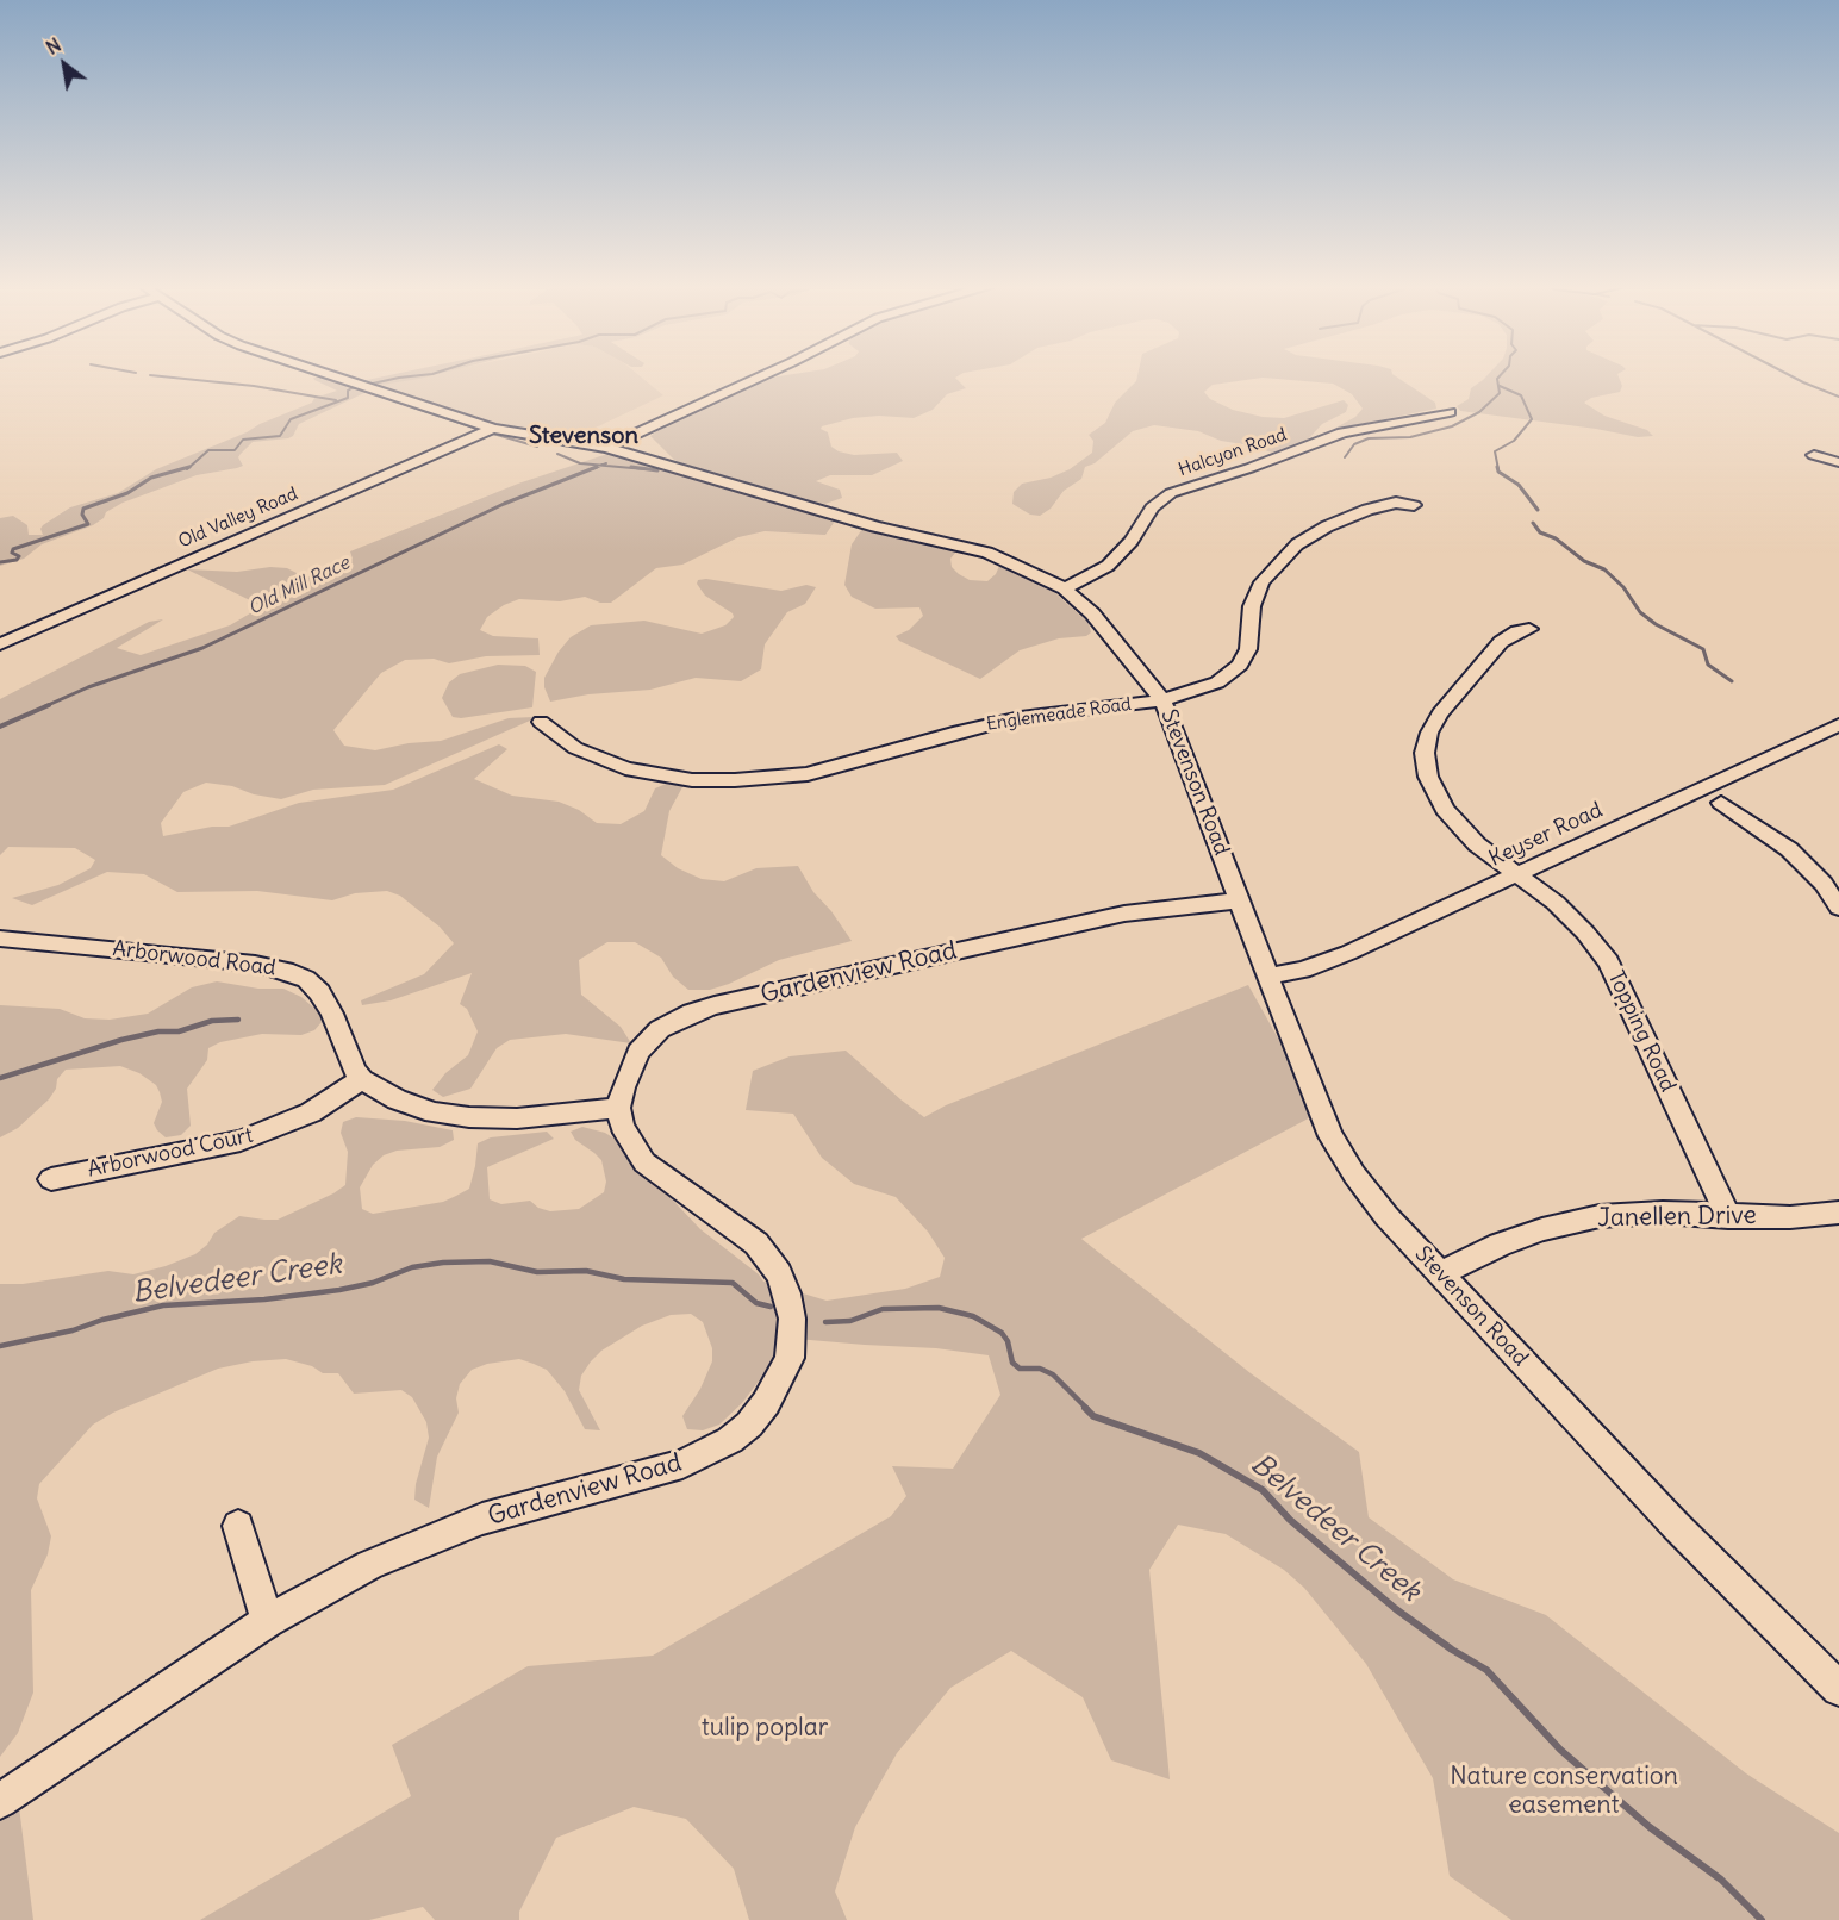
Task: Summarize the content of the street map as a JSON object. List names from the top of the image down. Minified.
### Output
{"streets":{"street":["Halcyon Road","Old Valley Road","Englemeade Road","Stevenson Road","Keyser Road","Arborwood Road","Gardenview Road","Topping Road","Arborwood Court","Janellen Drive"]},"crossings":[["Halcyon Road","Stevenson Road"],["Old Valley Road","Stevenson Road"],["Englemeade Road","Stevenson Road"],["Stevenson Road","Keyser Road"],["Stevenson Road","Gardenview Road"],["Stevenson Road","Janellen Drive"],["Keyser Road","Topping Road"],["Arborwood Road","Arborwood Court"],["Topping Road","Janellen Drive"]],"districts":["Stevenson"],"water":["Old Mill Race","Belvedeer Creek"],"parks":["tulip poplar","Nature conservation easement"],"north":"top left"}
